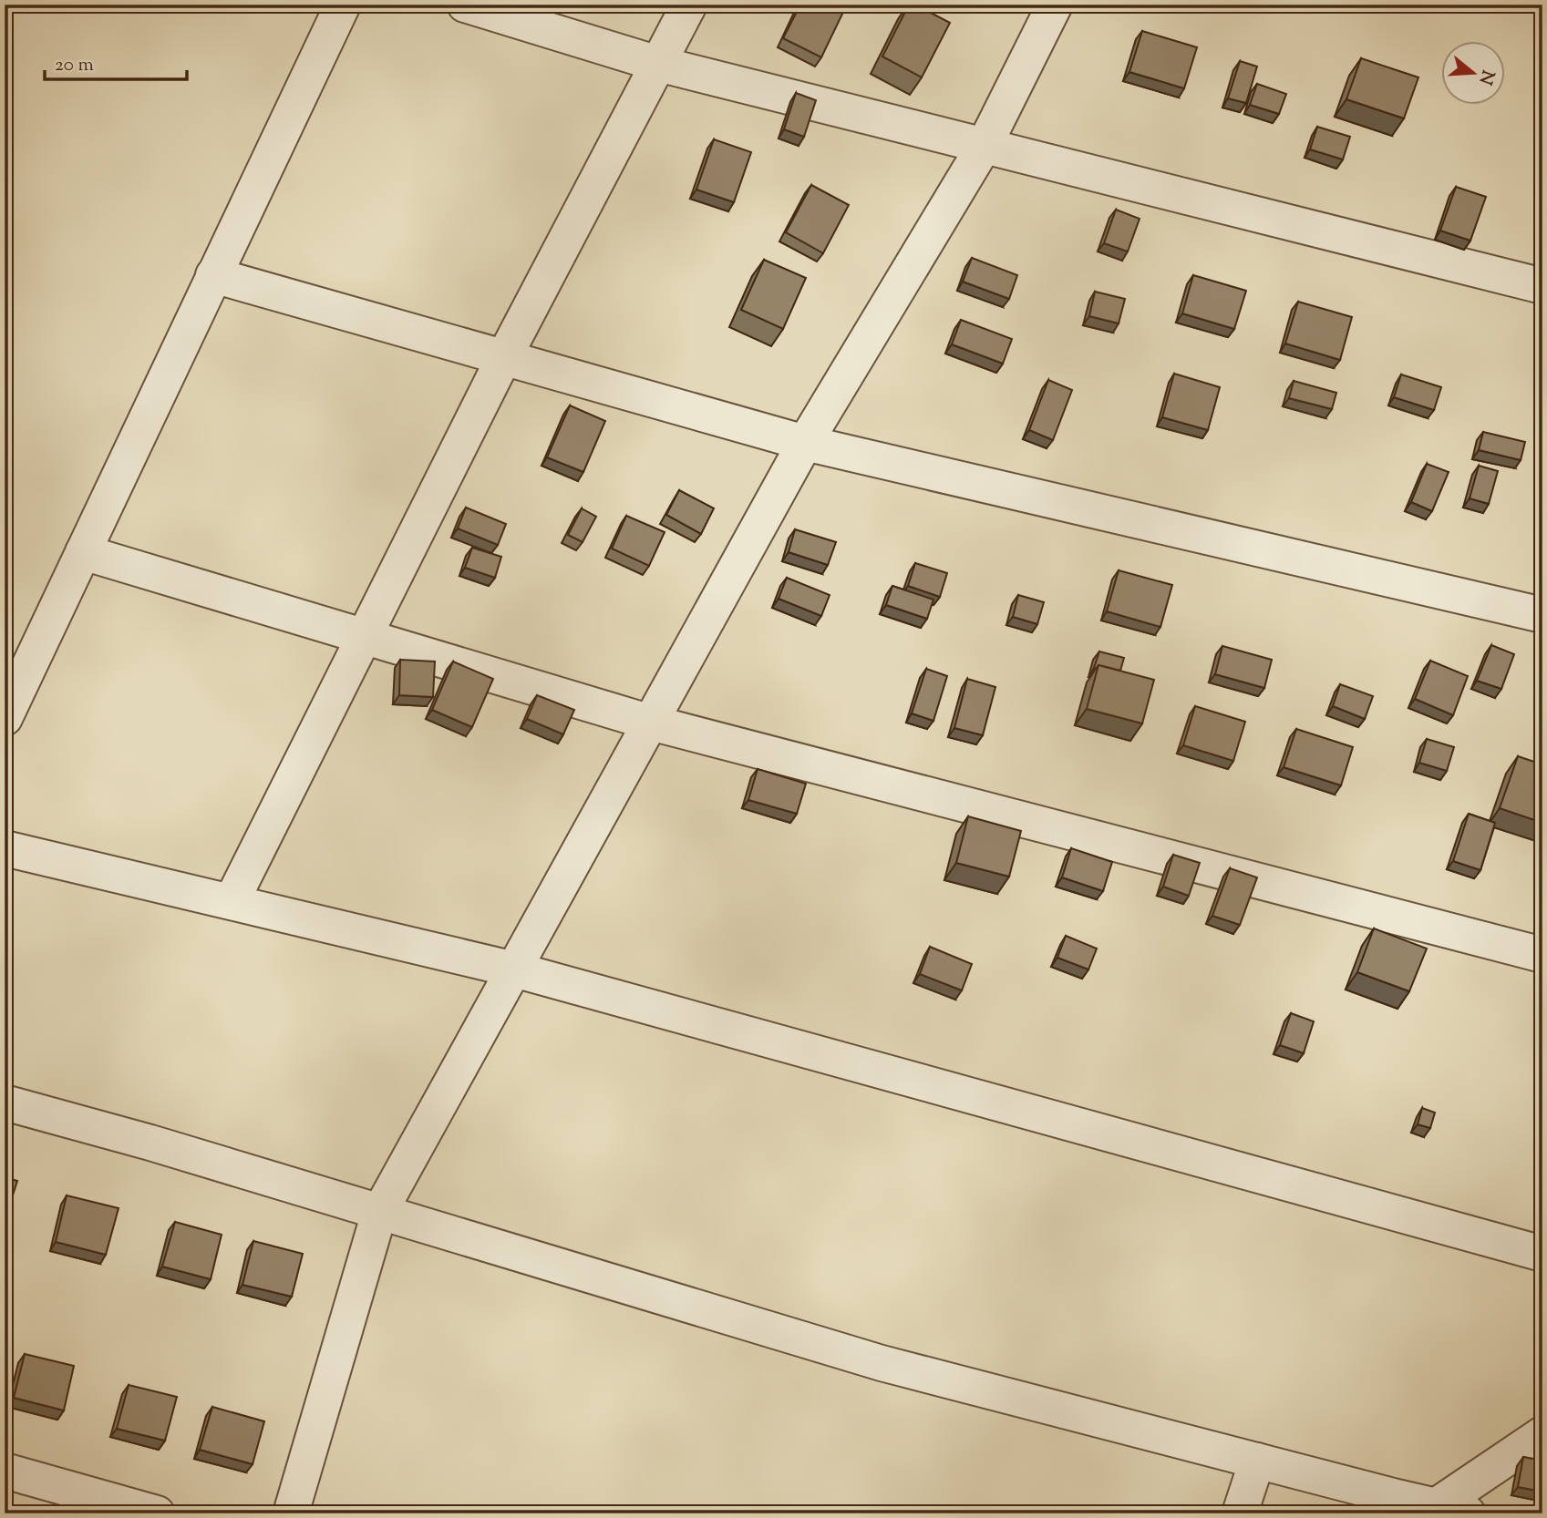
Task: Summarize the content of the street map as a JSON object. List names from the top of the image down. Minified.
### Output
{"scale_bar":"20 m","north":"right"}
